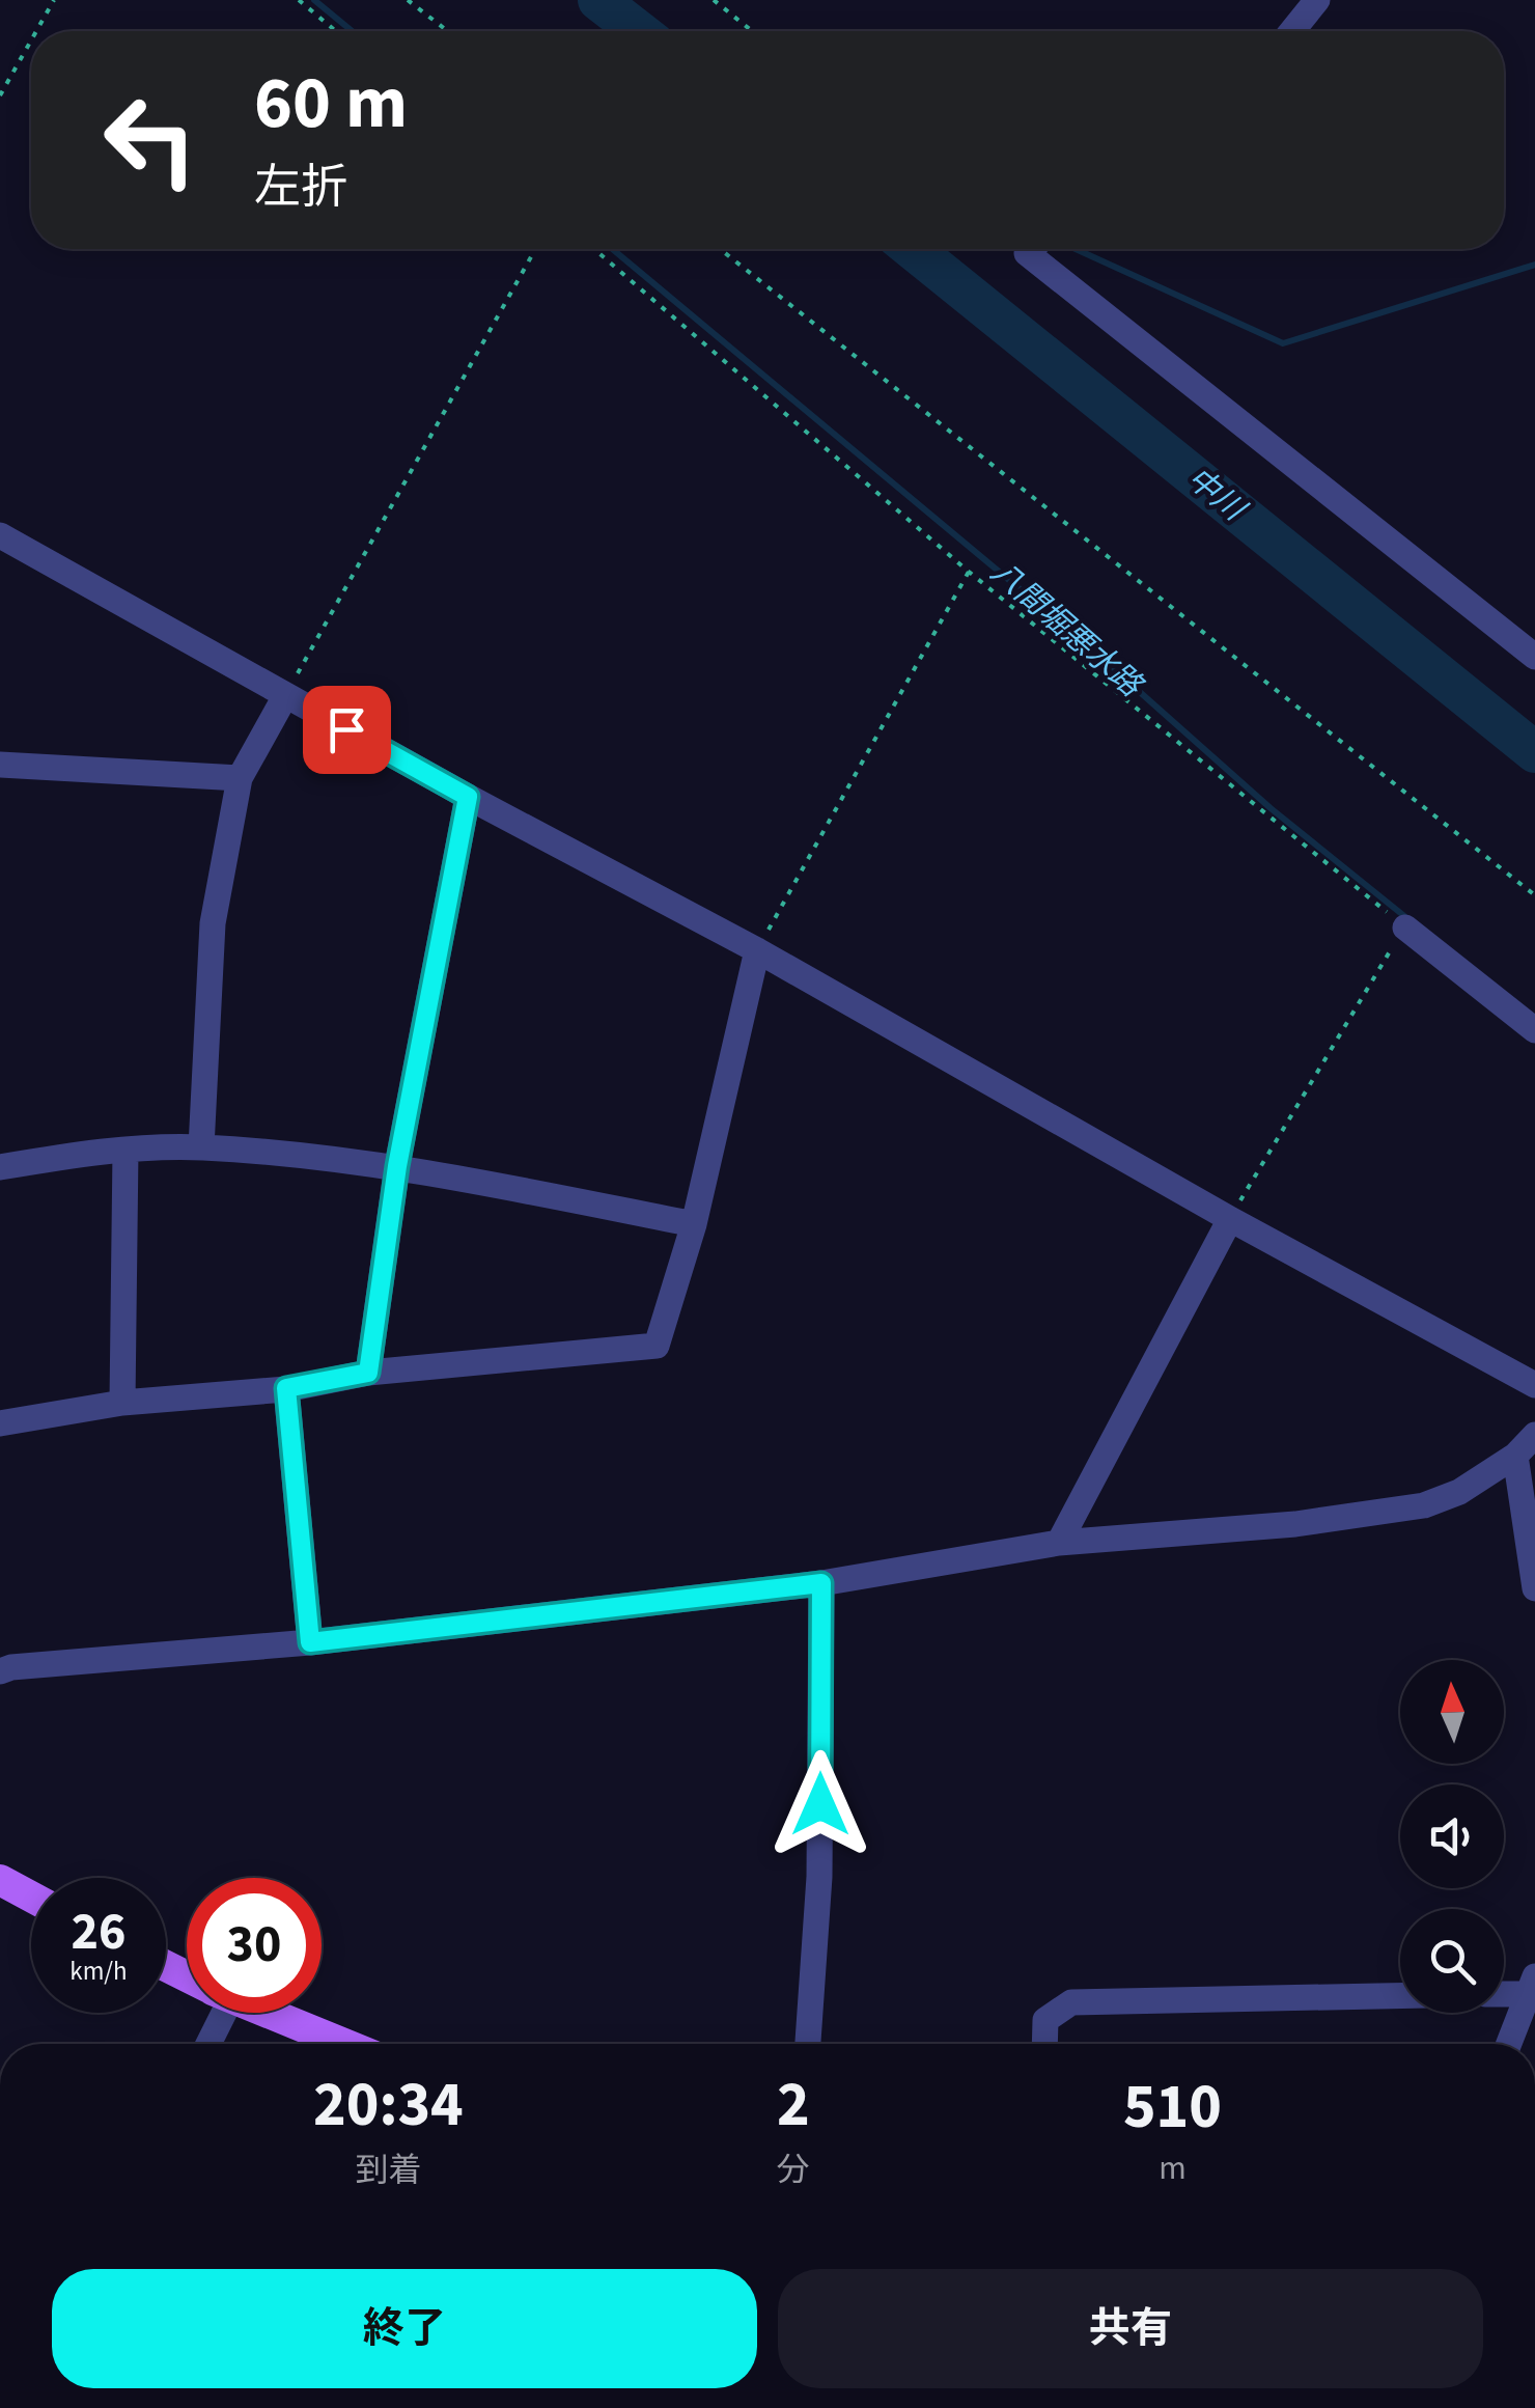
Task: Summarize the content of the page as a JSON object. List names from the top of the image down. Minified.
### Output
{"water":["中川","八間堀悪水路"],"north":"top","page":{"turn":["60 m","左折"],"speed":"26 km/h","limit":"30","eta":["20:34","到着","2","分","510","m"],"buttons":["終了","共有"]}}
